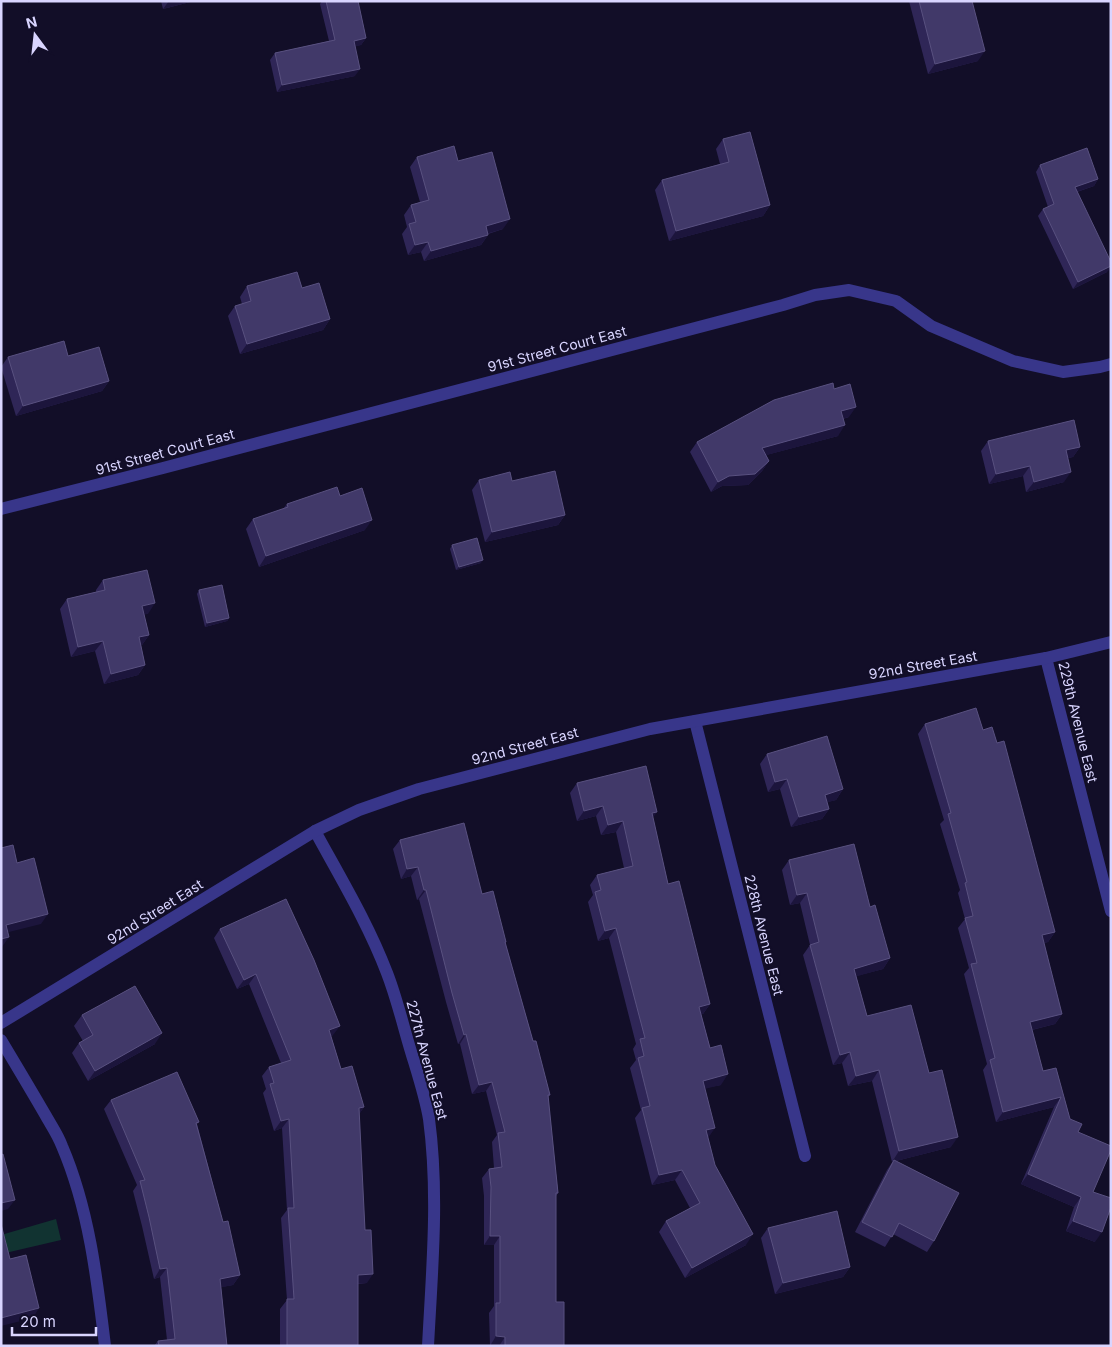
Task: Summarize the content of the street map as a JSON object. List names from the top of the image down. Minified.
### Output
{"streets":{"street":["91st Street Court East","92nd Street East","229th Avenue East","228th Avenue East","227th Avenue East"]},"crossings":[["92nd Street East","229th Avenue East"],["92nd Street East","228th Avenue East"],["92nd Street East","227th Avenue East"]],"scale_bar":"20 m","north":"top"}
